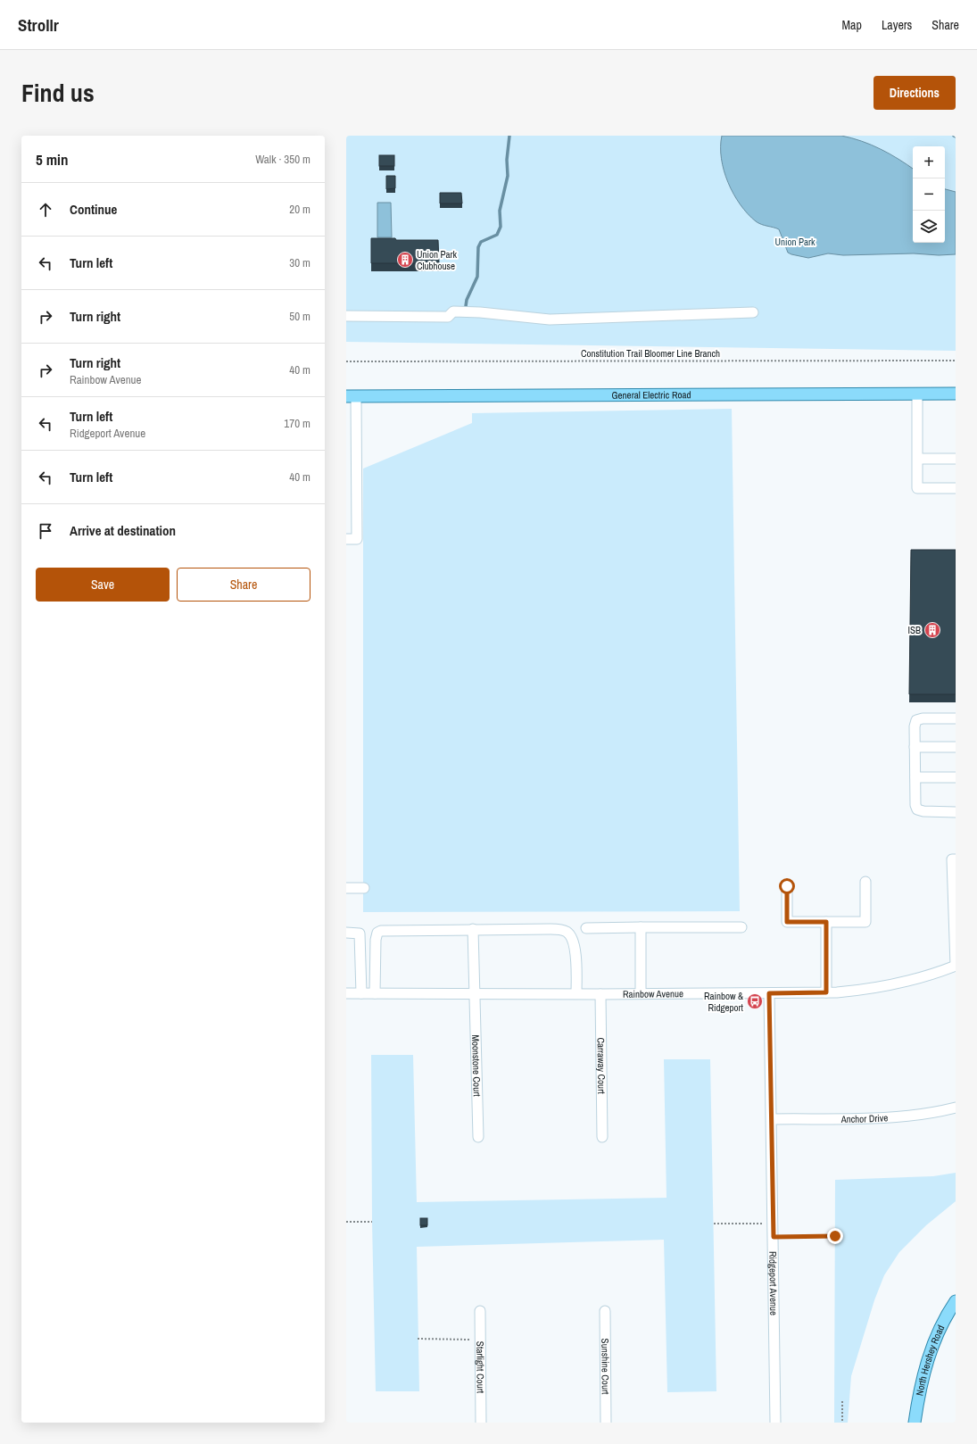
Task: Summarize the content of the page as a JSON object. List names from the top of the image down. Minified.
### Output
{"streets":{"main road":["General Electric Road","North Hershey Road"],"street":["Rainbow Avenue","Moonstone Court","Carraway Court","Anchor Drive","Ridgeport Avenue","Sunshine Court","Starlight Court"],"path":["Constitution Trail Bloomer Line Branch"]},"crossings":[["Rainbow Avenue","Moonstone Court"],["Rainbow Avenue","Carraway Court"],["Rainbow Avenue","Ridgeport Avenue"],["Anchor Drive","Ridgeport Avenue"]],"parks":["Union Park"],"places":{"building":["Union Park Clubhouse","ISB"],"bus stop":["Rainbow & Ridgeport"]},"page":{"header":"Strollr","nav":["Map","Layers","Share"],"title":"Find us","buttons":["Directions",["Save","Share"]],"heading":["5 min","Walk · 350 m"],"map_buttons":["+","−"],"list":[["Continue","20 m"],["Turn left","30 m"],["Turn right","50 m"],["Turn right","Rainbow Avenue","40 m"],["Turn left","Ridgeport Avenue","170 m"],["Turn left","40 m"],"Arrive at destination"]}}
